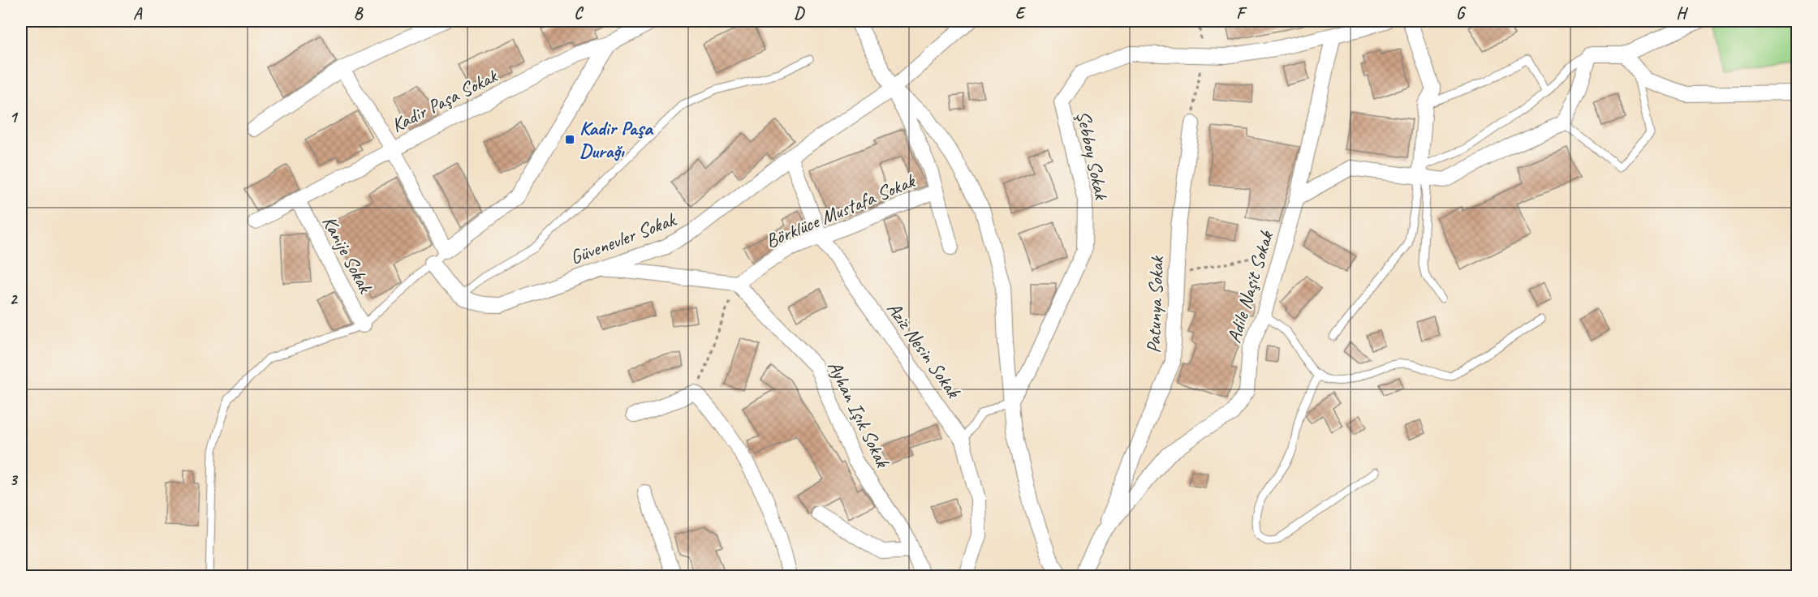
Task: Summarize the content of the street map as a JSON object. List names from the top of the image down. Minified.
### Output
{"streets":{"street":["Kadir Paşa Sokak","Şebboy Sokak","Börklüce Mustafa Sokak","Güvenevler Sokak","Kanije Sokak","Adile Naşit Sokak","Patunya Sokak","Aziz Nesin Sokak","Ayhan Işık Sokak"]},"crossings":[["Kadir Paşa Sokak","Kanije Sokak"],["Şebboy Sokak","Adile Naşit Sokak"],["Börklüce Mustafa Sokak","Aziz Nesin Sokak"],["Börklüce Mustafa Sokak","Ayhan Işık Sokak"],["Güvenevler Sokak","Aziz Nesin Sokak"],["Adile Naşit Sokak","Patunya Sokak"]],"places":{"transit":["Kadir Paşa Durağı"]},"grid":{"columns":["A","B","C","D","E","F","G","H"],"rows":["1","2","3"]}}
